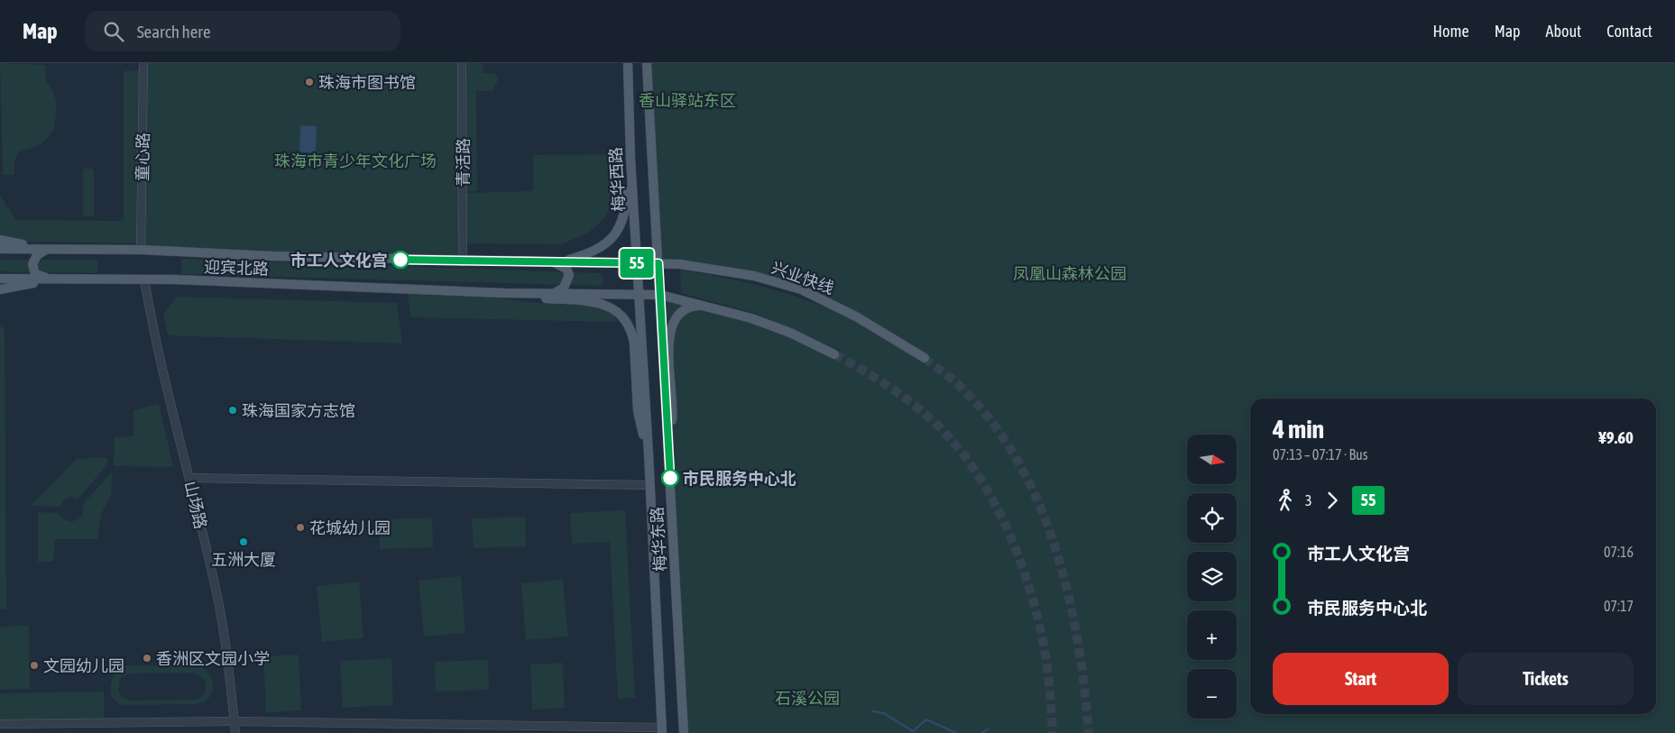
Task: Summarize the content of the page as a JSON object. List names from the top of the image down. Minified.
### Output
{"streets":{"main road":["梅华西路","迎宾北路","兴业快线","梅华东路"],"street":["童心路","青活路","山场路"]},"crossings":[["童心路","迎宾北路"],["青活路","迎宾北路"],["梅华西路","迎宾北路"],["梅华西路","梅华东路"],["迎宾北路","兴业快线"],["迎宾北路","山场路"],["迎宾北路","梅华东路"],["兴业快线","梅华东路"]],"parks":["香山驿站东区","珠海市青少年文化广场","凤凰山森林公园","石溪公园"],"places":["珠海市图书馆","市工人文化宫","珠海国家方志馆","市民服务中心北","花城幼儿园","五洲大厦","香洲区文园小学","文园幼儿园"],"lines":["bus line 55"],"north":"right","page":{"header":"Map","search":"Search here","nav":["Home","Map","About","Contact"],"on_map":"55","heading":["4 min","07:13 – 07:17 · Bus","¥9.60"],"map_buttons":["+","−"],"legs":["3","55"],"list":[{"name":"市工人文化宫","value":"07:16"},{"name":"市民服务中心北","value":"07:17"}],"buttons":["Start","Tickets"]}}
